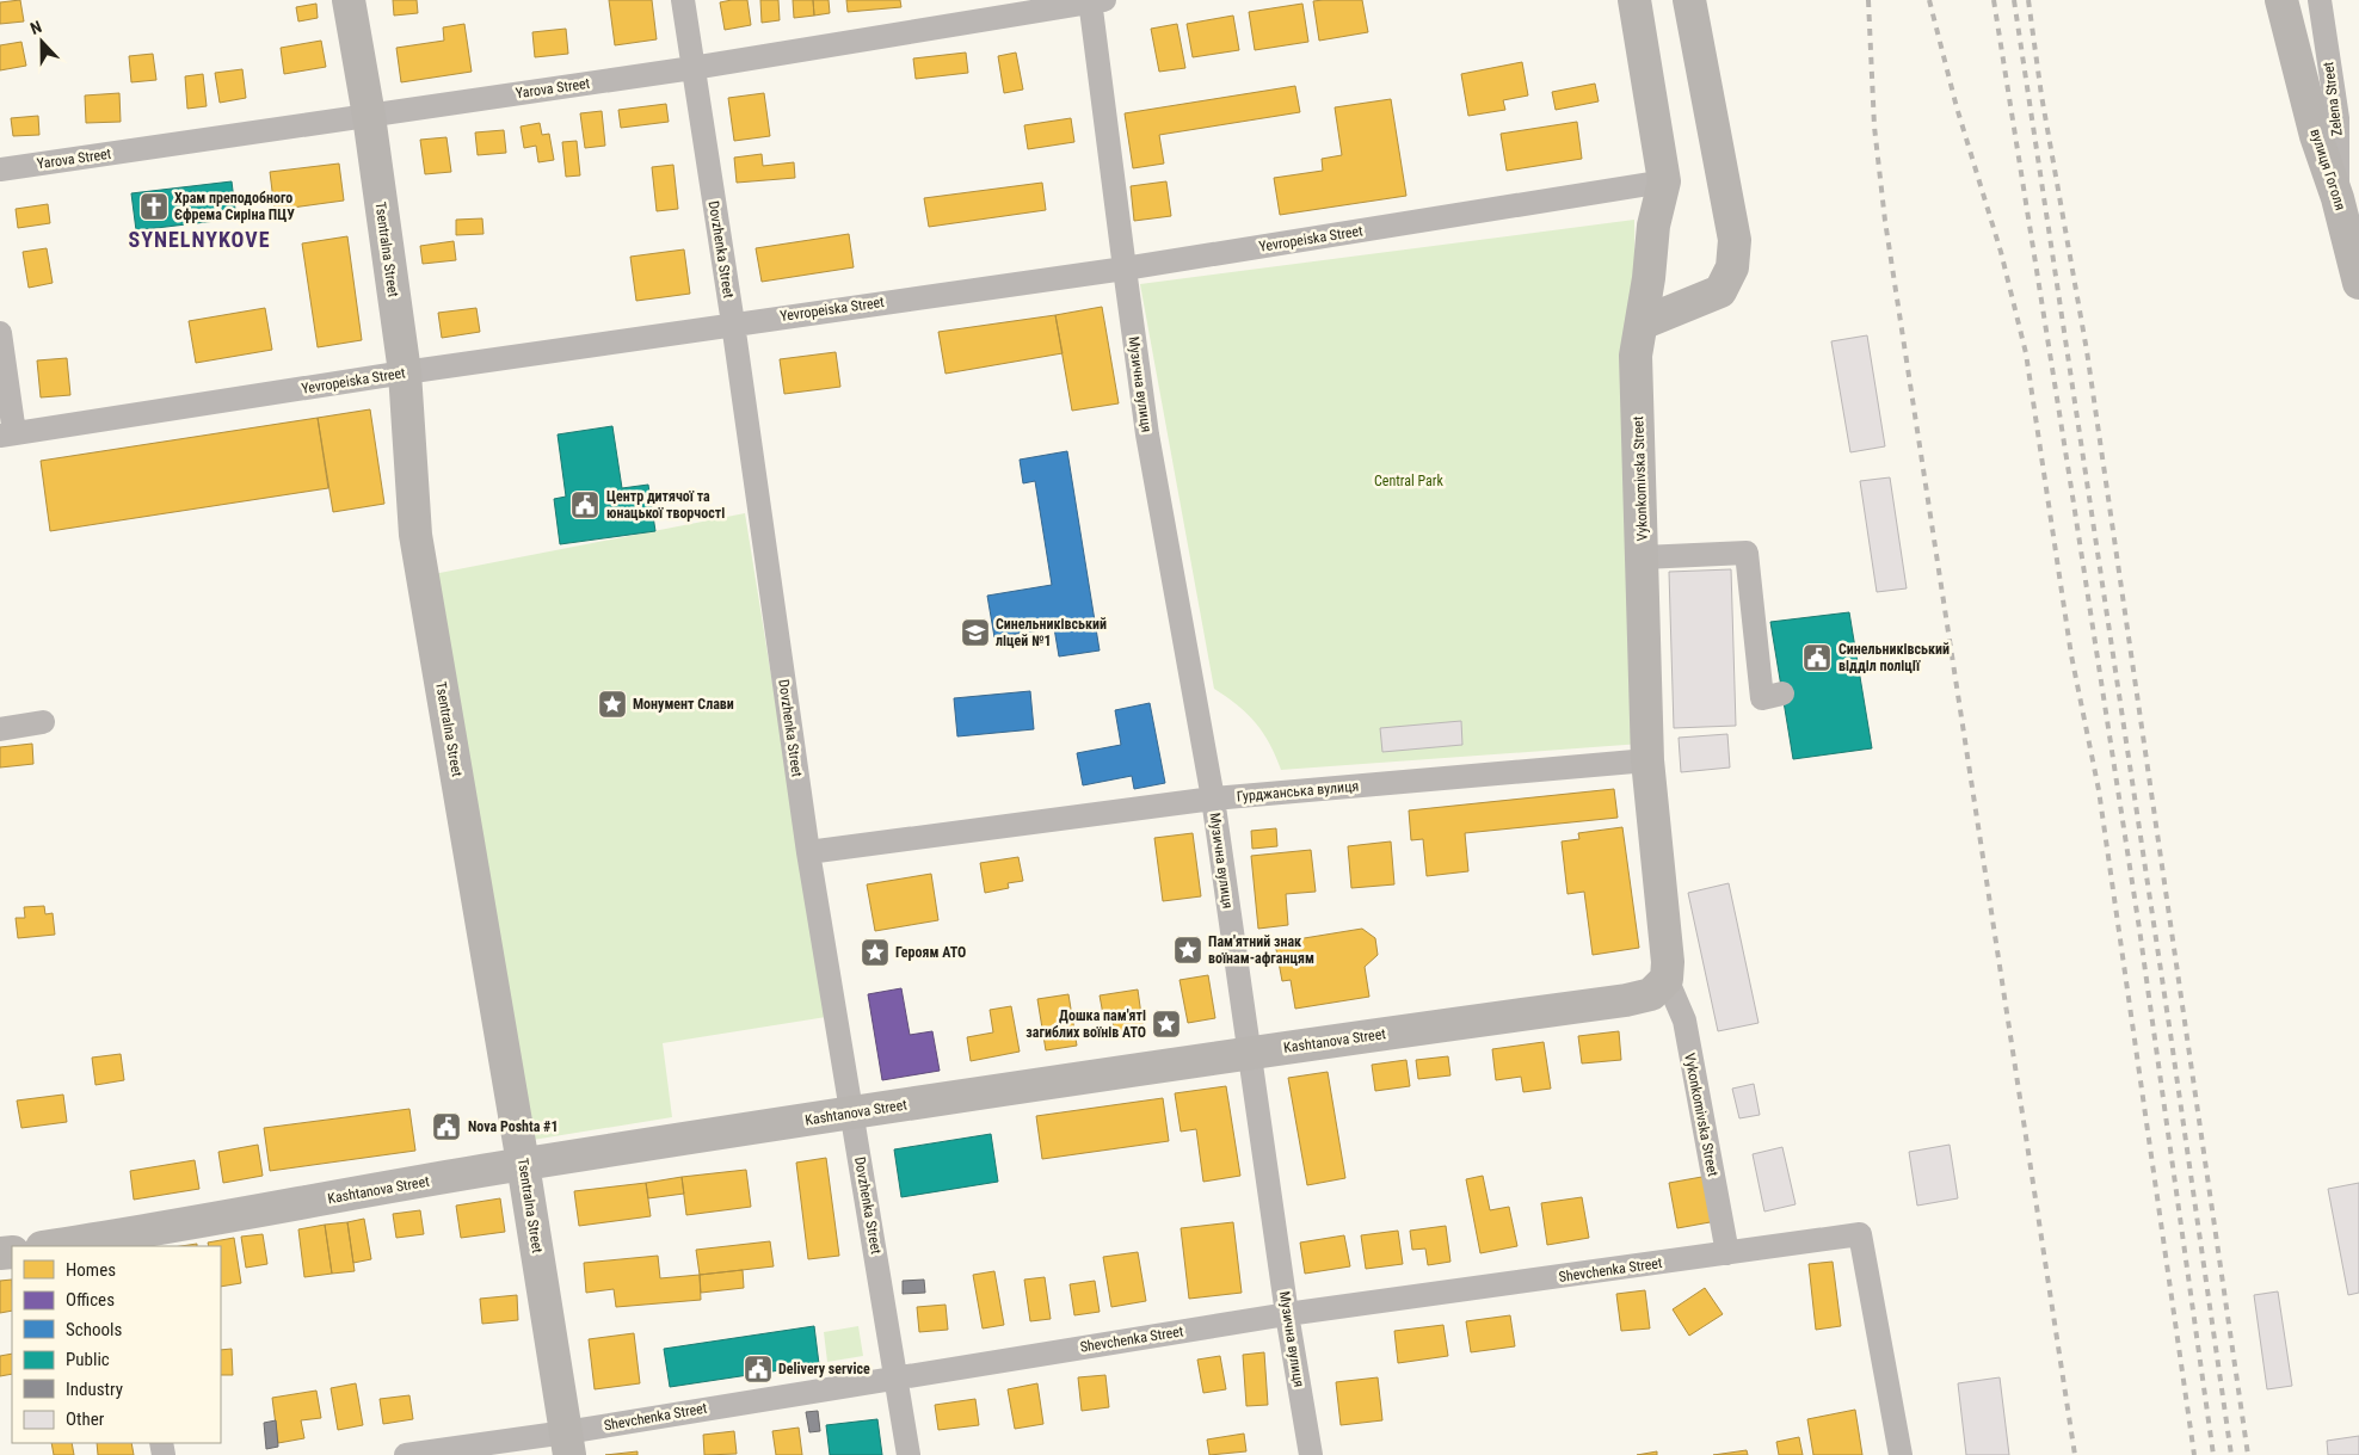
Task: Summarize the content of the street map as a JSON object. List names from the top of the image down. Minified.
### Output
{"streets":{"street":["Yarova Street","Zelena Street","вулиця Гоголя","Yevropeiska Street","Tsentralna Street","Dovzhenka Street","Музична вулиця","Vykonkomivska Street","Гурджанська вулиця","Kashtanova Street","Shevchenka Street"]},"crossings":[["Yarova Street","Tsentralna Street"],["Yarova Street","Dovzhenka Street"],["Yarova Street","Музична вулиця"],["Zelena Street","вулиця Гоголя"],["Yevropeiska Street","Tsentralna Street"],["Yevropeiska Street","Dovzhenka Street"],["Yevropeiska Street","Музична вулиця"],["Yevropeiska Street","Vykonkomivska Street"],["Tsentralna Street","Kashtanova Street"],["Tsentralna Street","Shevchenka Street"],["Dovzhenka Street","Гурджанська вулиця"],["Dovzhenka Street","Kashtanova Street"],["Dovzhenka Street","Shevchenka Street"],["Музична вулиця","Гурджанська вулиця"],["Музична вулиця","Kashtanova Street"],["Музична вулиця","Shevchenka Street"],["Vykonkomivska Street","Гурджанська вулиця"],["Vykonkomivska Street","Kashtanova Street"],["Vykonkomivska Street","Shevchenka Street"]],"districts":["SYNELNYKOVE"],"parks":["Central Park"],"places":{"church":["Храм преподобного Єфрема Сиріна ПЦУ"],"public building":["Центр дитячої та юнацької творчості","Синельниківський відділ поліції","Nova Poshta #1","Delivery service"],"school or university":["Синельниківський ліцей №1"],"place":["Монумент Слави","Пам'ятний знак воїнам-афганцям","Героям АТО","Дошка пам'яті загиблих воїнів АТО"]},"legend":["Homes","Offices","Schools","Public","Industry","Other"],"north":"top"}
